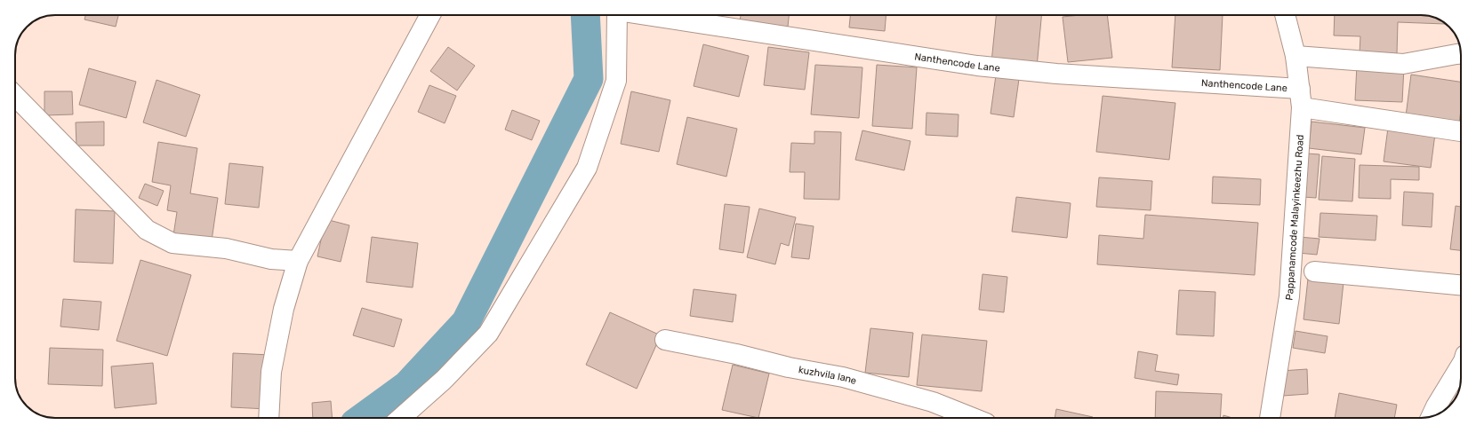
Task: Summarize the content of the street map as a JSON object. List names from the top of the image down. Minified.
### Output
{"streets":{"street":["Nanthencode Lane","Pappanamcode Malayinkeezhu Road","kuzhvila lane"]},"crossings":[["Nanthencode Lane","Pappanamcode Malayinkeezhu Road"]]}
